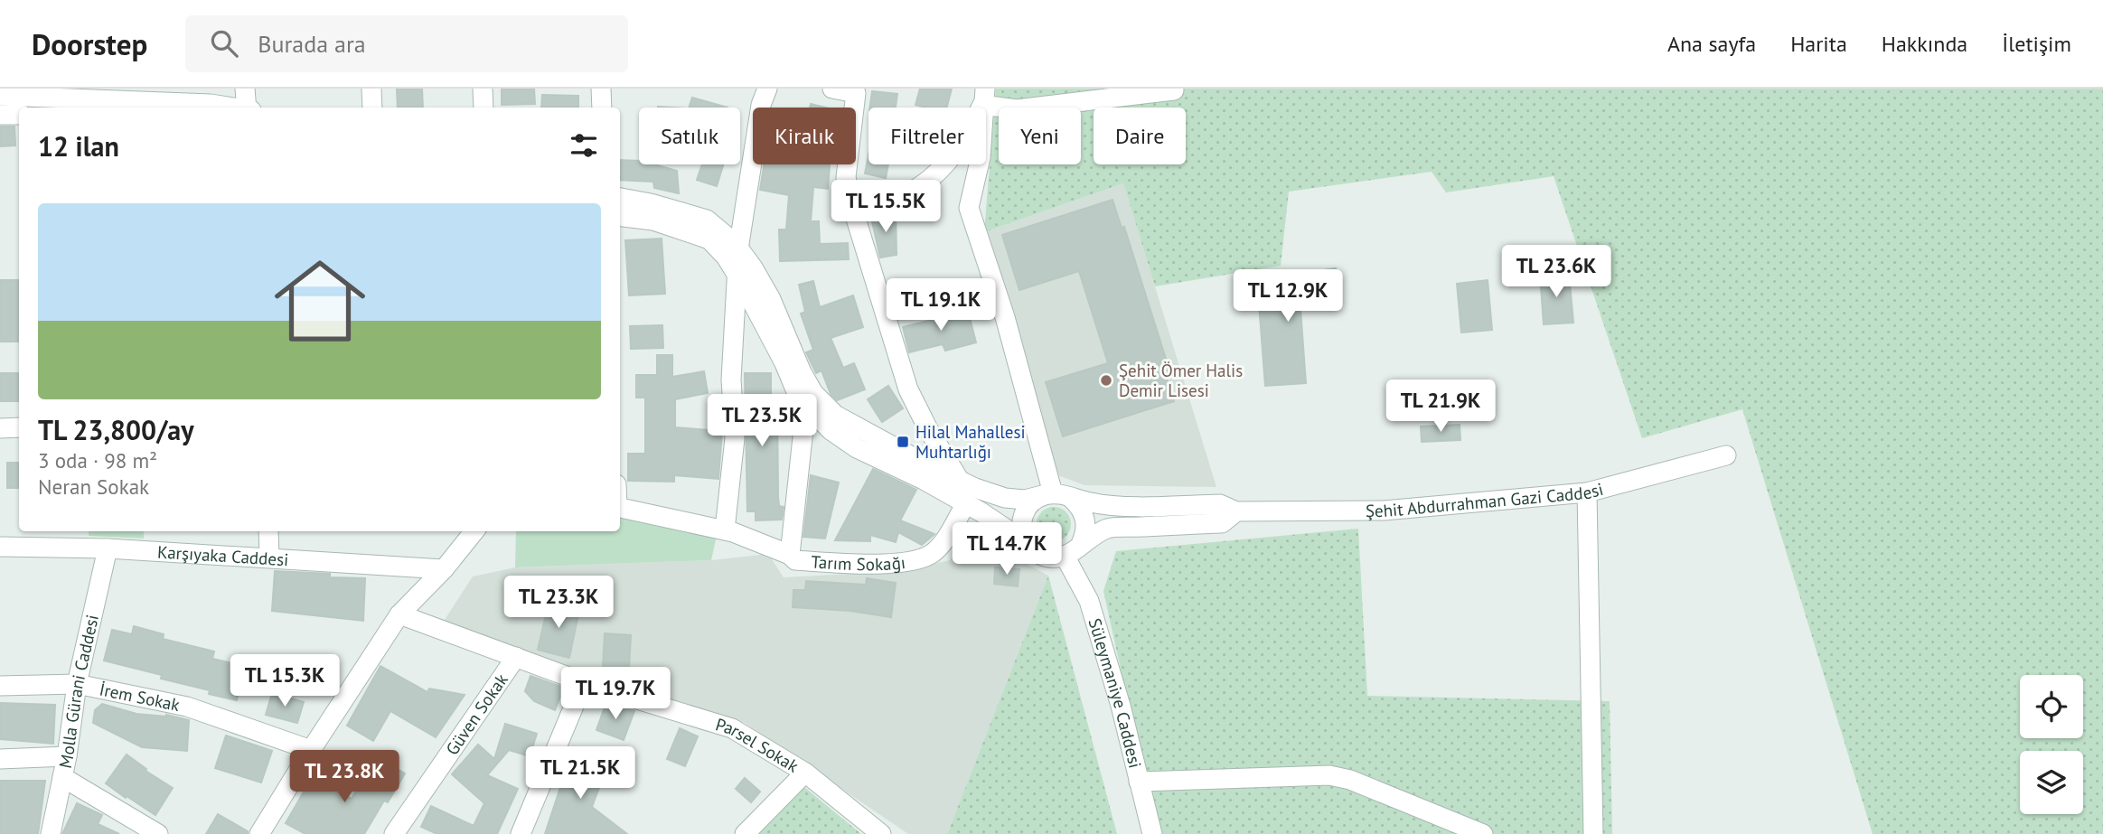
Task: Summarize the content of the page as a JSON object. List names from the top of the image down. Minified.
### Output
{"streets":{"street":["Şehit Abdurrahman Gazi Caddesi","Karşıyaka Caddesi","Tarım Sokağı","Molla Gürani Caddesi","Süleymaniye Caddesi","İrem Sokak","Güven Sokak","Parsel Sokak"]},"crossings":[["Karşıyaka Caddesi","Molla Gürani Caddesi"],["Molla Gürani Caddesi","İrem Sokak"],["Güven Sokak","Parsel Sokak"]],"places":{"other":["Şehit Ömer Halis Demir Lisesi"],"transit":["Hilal Mahallesi Muhtarlığı"]},"page":{"header":"Doorstep","search":"Burada ara","nav":["Ana sayfa","Harita","Hakkında","İletişim"],"chip":["Satılık","Kiralık","Filtreler","Yeni","Daire"],"heading":"12 ilan","price":["TL 15.5K","TL 23.6K","TL 12.9K","TL 19.1K","TL 21.9K","TL 23.5K","TL 14.7K","TL 23.3K","TL 15.3K","TL 19.7K","TL 21.5K","TL 23.8K"],"list":[{"name":"TL 23,800/ay","note":"3 oda · 98 m² · Neran Sokak"}]}}
